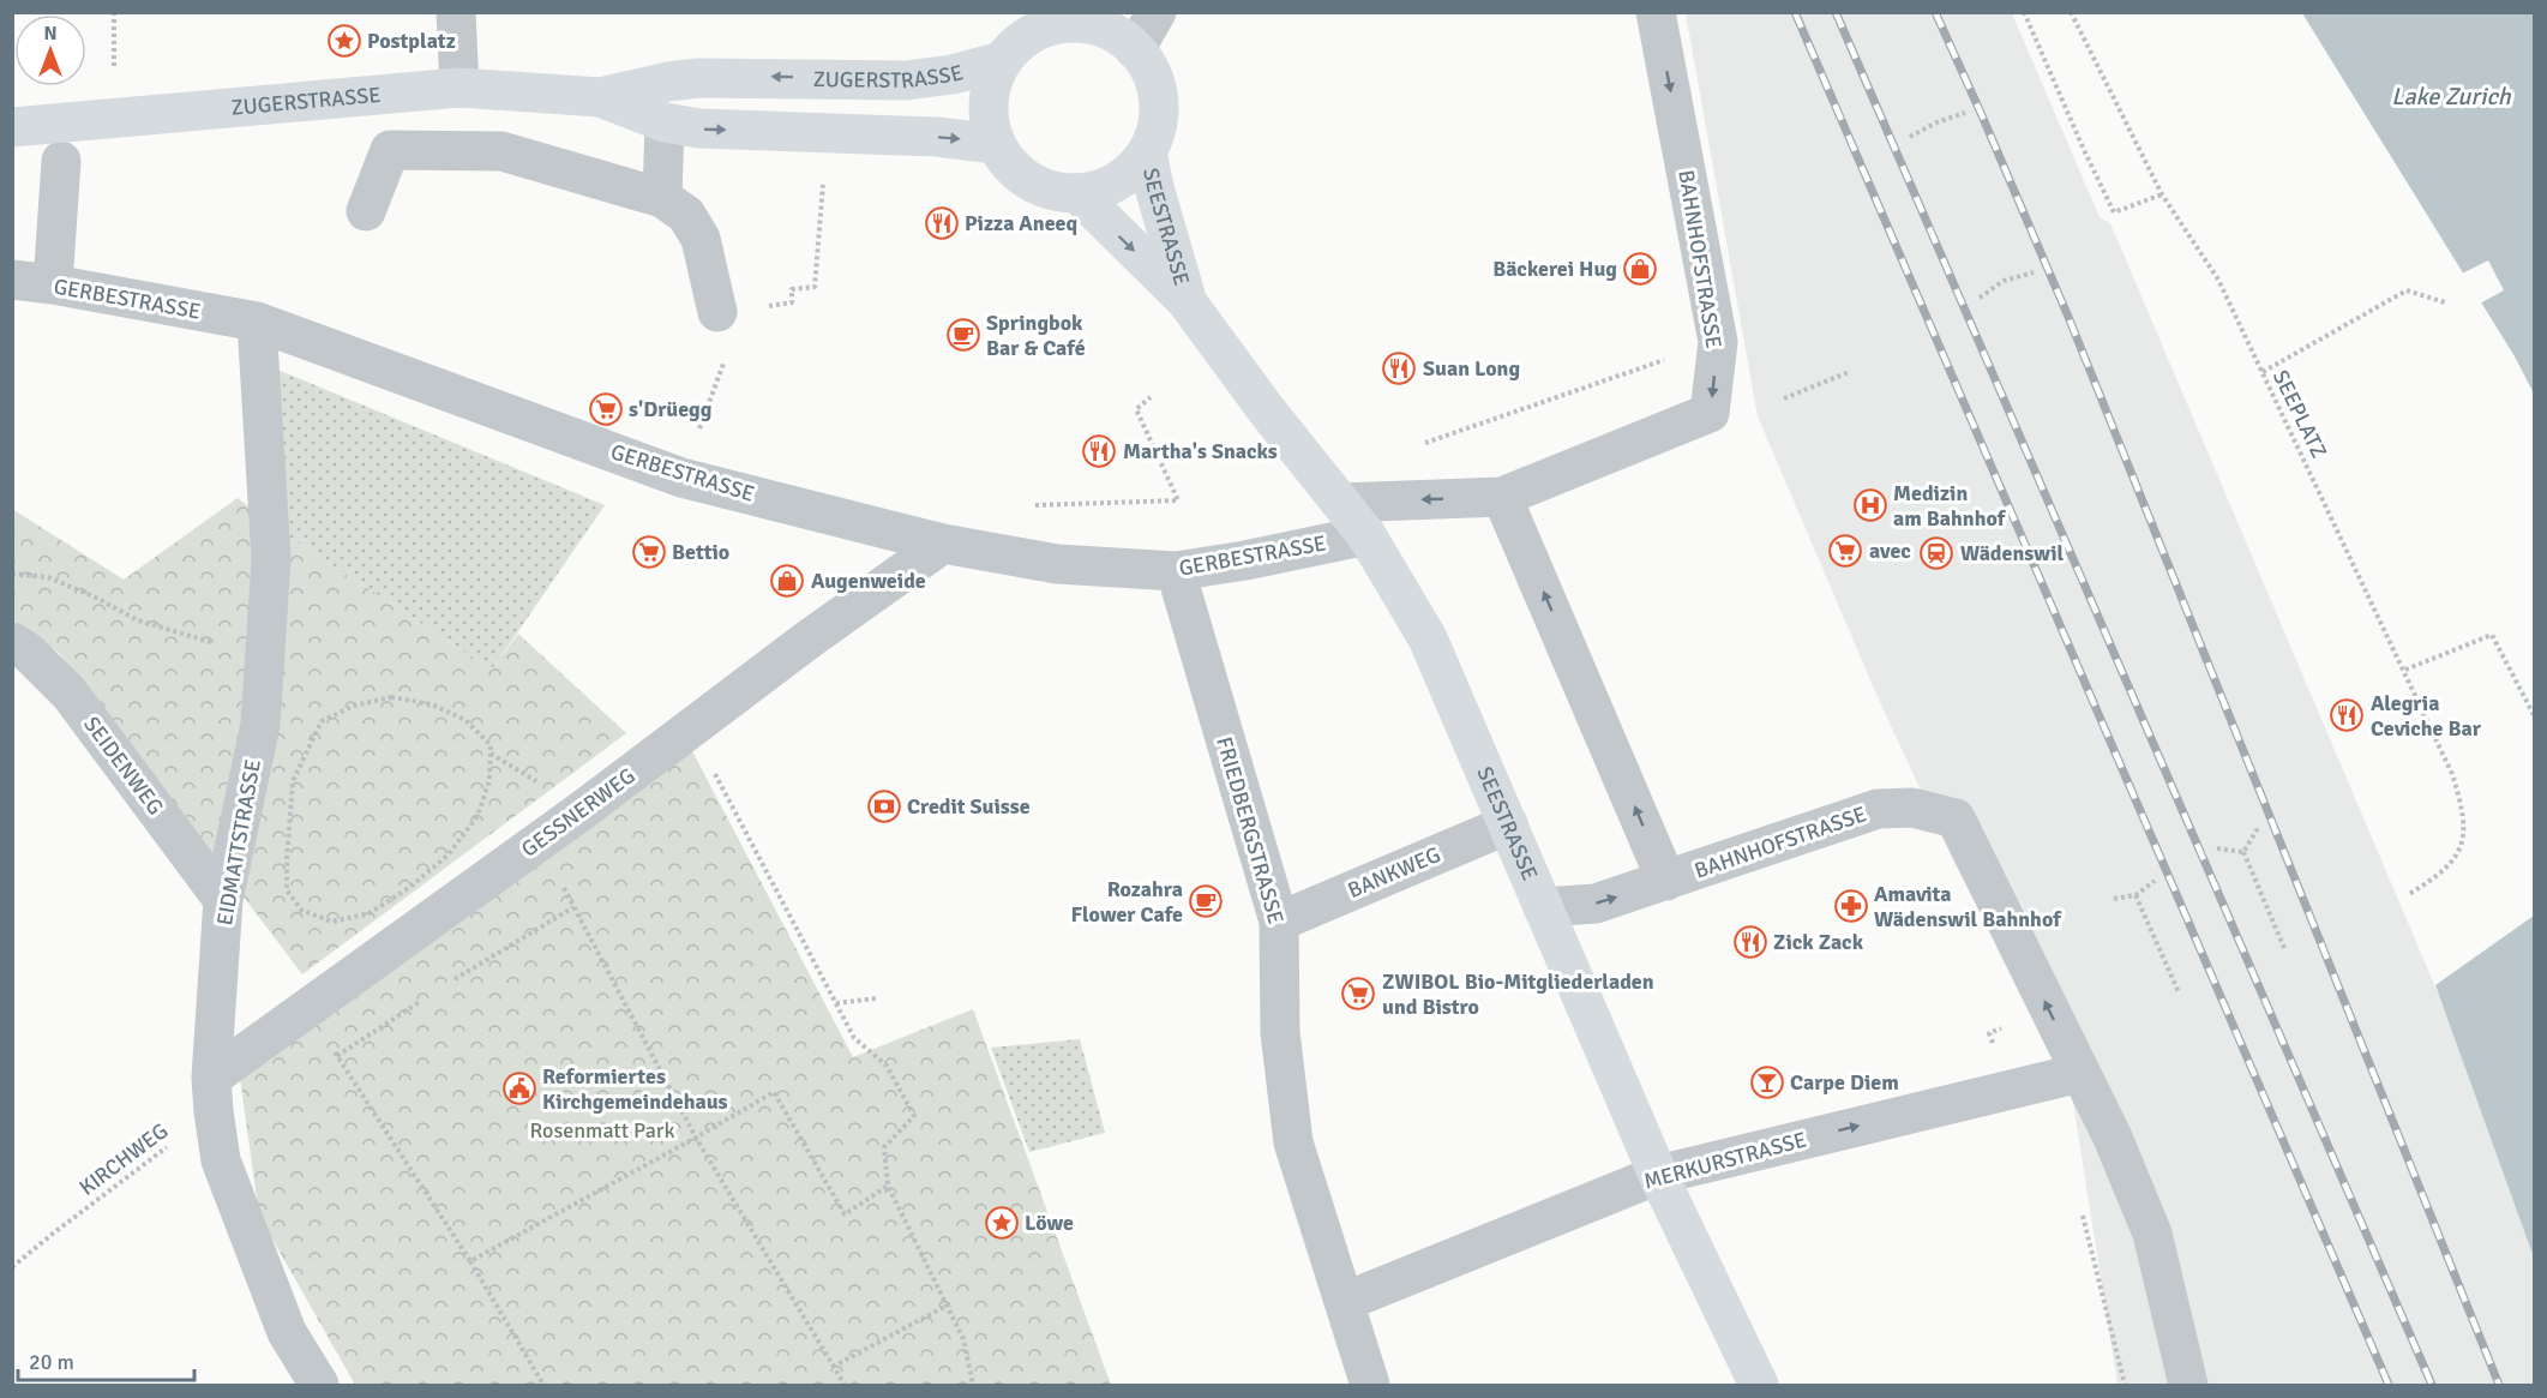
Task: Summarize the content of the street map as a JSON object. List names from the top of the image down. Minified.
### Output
{"streets":{"main road":["ZUGERSTRASSE","SEESTRASSE"],"street":["BAHNHOFSTRASSE","GERBESTRASSE","SEIDENWEG","GESSNERWEG","FRIEDBERGSTRASSE","EIDMATTSTRASSE","BANKWEG","MERKURSTRASSE"],"path":["SEEPLATZ","KIRCHWEG"]},"crossings":[["ZUGERSTRASSE","SEESTRASSE"],["SEESTRASSE","BAHNHOFSTRASSE"],["SEESTRASSE","GERBESTRASSE"],["SEESTRASSE","BANKWEG"],["SEESTRASSE","MERKURSTRASSE"],["BAHNHOFSTRASSE","MERKURSTRASSE"],["GERBESTRASSE","GESSNERWEG"],["GERBESTRASSE","FRIEDBERGSTRASSE"],["GERBESTRASSE","EIDMATTSTRASSE"],["SEIDENWEG","EIDMATTSTRASSE"],["GESSNERWEG","EIDMATTSTRASSE"],["GESSNERWEG","KIRCHWEG"],["FRIEDBERGSTRASSE","BANKWEG"],["FRIEDBERGSTRASSE","MERKURSTRASSE"],["EIDMATTSTRASSE","KIRCHWEG"]],"one_way":["MERKURSTRASSE"],"water":["Lake Zurich"],"parks":["Rosenmatt Park"],"places":{"place":["Postplatz","Löwe"],"restaurant":["Pizza Aneeq","Suan Long","Martha's Snacks","Alegria Ceviche Bar","Zick Zack"],"shop":["Bäckerei Hug","Augenweide"],"cafe":["Springbok Bar & Café","Rozahra Flower Cafe"],"supermarket":["s'Drüegg","avec","Bettio","ZWIBOL Bio-Mitgliederladen und Bistro"],"hospital":["Medizin am Bahnhof"],"station":["Wädenswil"],"bank":["Credit Suisse"],"pharmacy":["Amavita Wädenswil Bahnhof"],"bar":["Carpe Diem"],"public building":["Reformiertes Kirchgemeindehaus"]},"scale_bar":"20 m","north":"top"}
